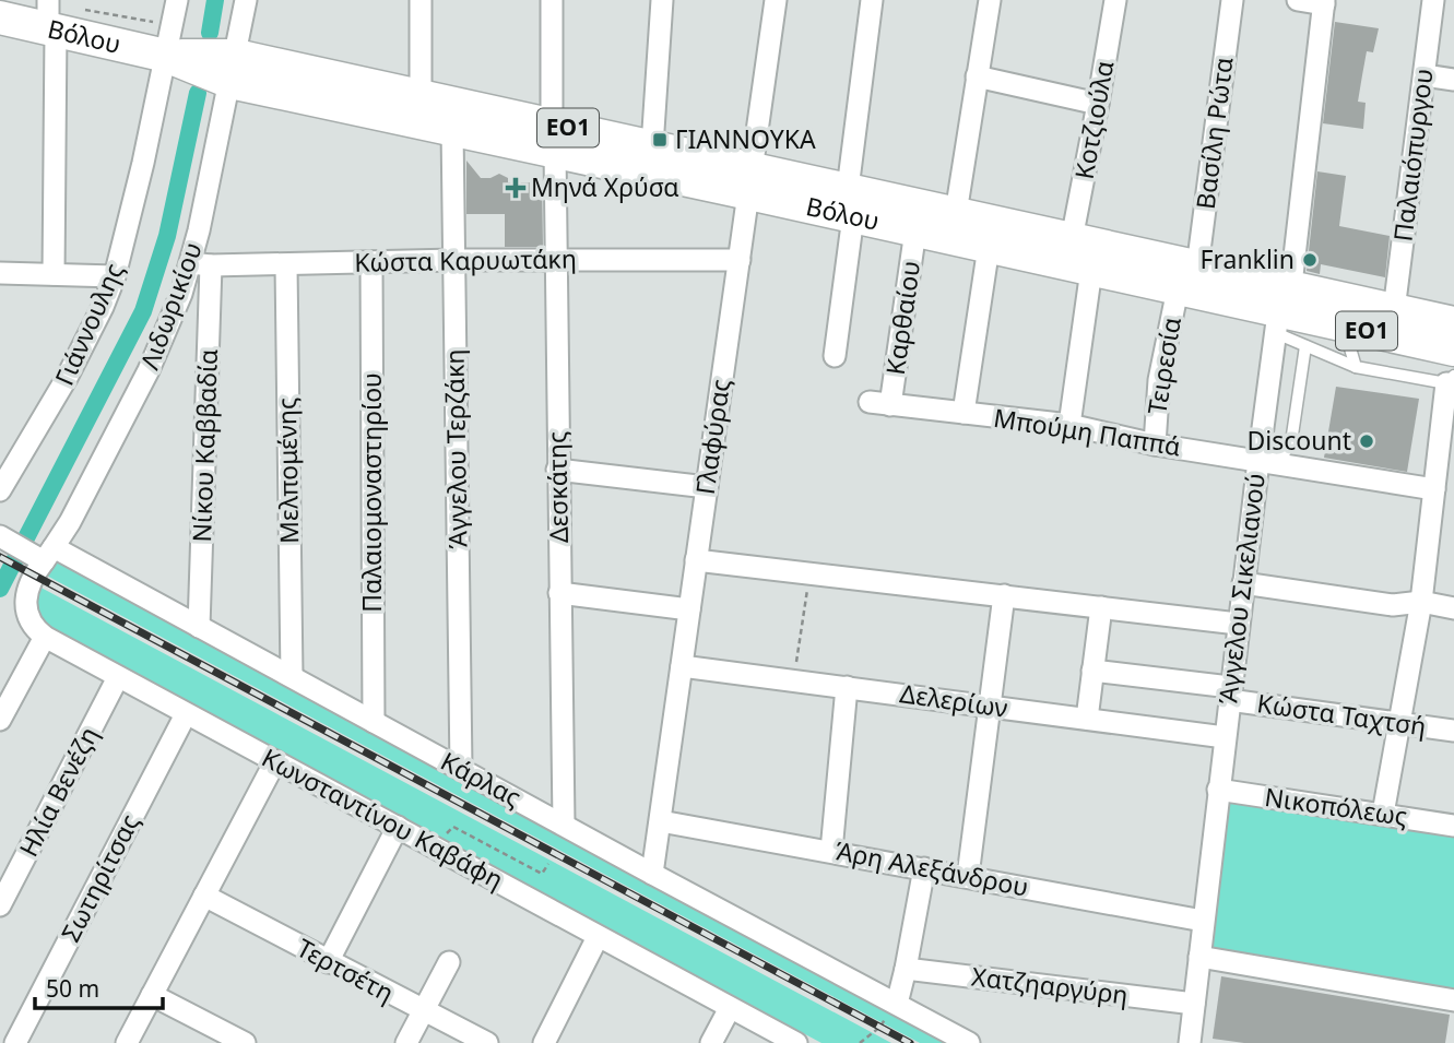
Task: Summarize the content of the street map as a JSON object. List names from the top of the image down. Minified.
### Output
{"streets":{"main road":["Βόλου","ΕΟ1"],"street":["Κοτζιούλα","Βασίλη Ρώτα","Παλαιόπυργου","Κώστα Καρυωτάκη","Λιδωρικίου","Καρθαίου","Γιάννουλης","Τειρεσία","Μπούμη Παππά","Γλαφύρας","Νίκου Καββαδία","Άγγελου Τερζάκη","Μελπομένης","Δεσκάτης","Παλαιομοναστηρίου","Άγγελου Σικελιανού","Δελερίων","Κώστα Ταχτσή","Κάρλας","Ηλία Βενέζη","Νικοπόλεως","Κωνσταντίνου Καβάφη","Άρη Αλεξάνδρου","Σωτηρίτσας","Τερτσέτη","Χατζηαργύρη"]},"crossings":[["Βόλου","Κοτζιούλα"],["Βόλου","ΕΟ1"],["Βόλου","Βασίλη Ρώτα"],["Βόλου","Παλαιόπυργου"],["Βόλου","Λιδωρικίου"],["Βόλου","Καρθαίου"],["Βόλου","Γιάννουλης"],["Βόλου","Τειρεσία"],["Βόλου","Γλαφύρας"],["Βόλου","Άγγελου Τερζάκη"],["Βόλου","Δεσκάτης"],["Βόλου","Άγγελου Σικελιανού"],["ΕΟ1","Λιδωρικίου"],["ΕΟ1","Γιάννουλης"],["Βασίλη Ρώτα","Τειρεσία"],["Κώστα Καρυωτάκη","Λιδωρικίου"],["Κώστα Καρυωτάκη","Γλαφύρας"],["Κώστα Καρυωτάκη","Νίκου Καββαδία"],["Κώστα Καρυωτάκη","Άγγελου Τερζάκη"],["Κώστα Καρυωτάκη","Μελπομένης"],["Κώστα Καρυωτάκη","Δεσκάτης"],["Κώστα Καρυωτάκη","Παλαιομοναστηρίου"],["Λιδωρικίου","Νίκου Καββαδία"],["Λιδωρικίου","Κάρλας"],["Λιδωρικίου","Κωνσταντίνου Καβάφη"],["Καρθαίου","Μπούμη Παππά"],["Τειρεσία","Μπούμη Παππά"],["Μπούμη Παππά","Άγγελου Σικελιανού"],["Γλαφύρας","Δελερίων"],["Γλαφύρας","Κάρλας"],["Γλαφύρας","Άρη Αλεξάνδρου"],["Νίκου Καββαδία","Κάρλας"],["Άγγελου Τερζάκη","Κάρλας"],["Μελπομένης","Κάρλας"],["Δεσκάτης","Κάρλας"],["Παλαιομοναστηρίου","Κάρλας"],["Άγγελου Σικελιανού","Δελερίων"],["Άγγελου Σικελιανού","Κώστα Ταχτσή"],["Άγγελου Σικελιανού","Νικοπόλεως"],["Άγγελου Σικελιανού","Άρη Αλεξάνδρου"],["Άγγελου Σικελιανού","Χατζηαργύρη"],["Κάρλας","Κωνσταντίνου Καβάφη"],["Ηλία Βενέζη","Κωνσταντίνου Καβάφη"],["Κωνσταντίνου Καβάφη","Σωτηρίτσας"]],"places":{"transit":["ΓΙΑΝΝΟΥΚΑ"],"health":["Μηνά Χρύσα"],"other":["Franklin","Discount"]},"scale_bar":"50 m"}
